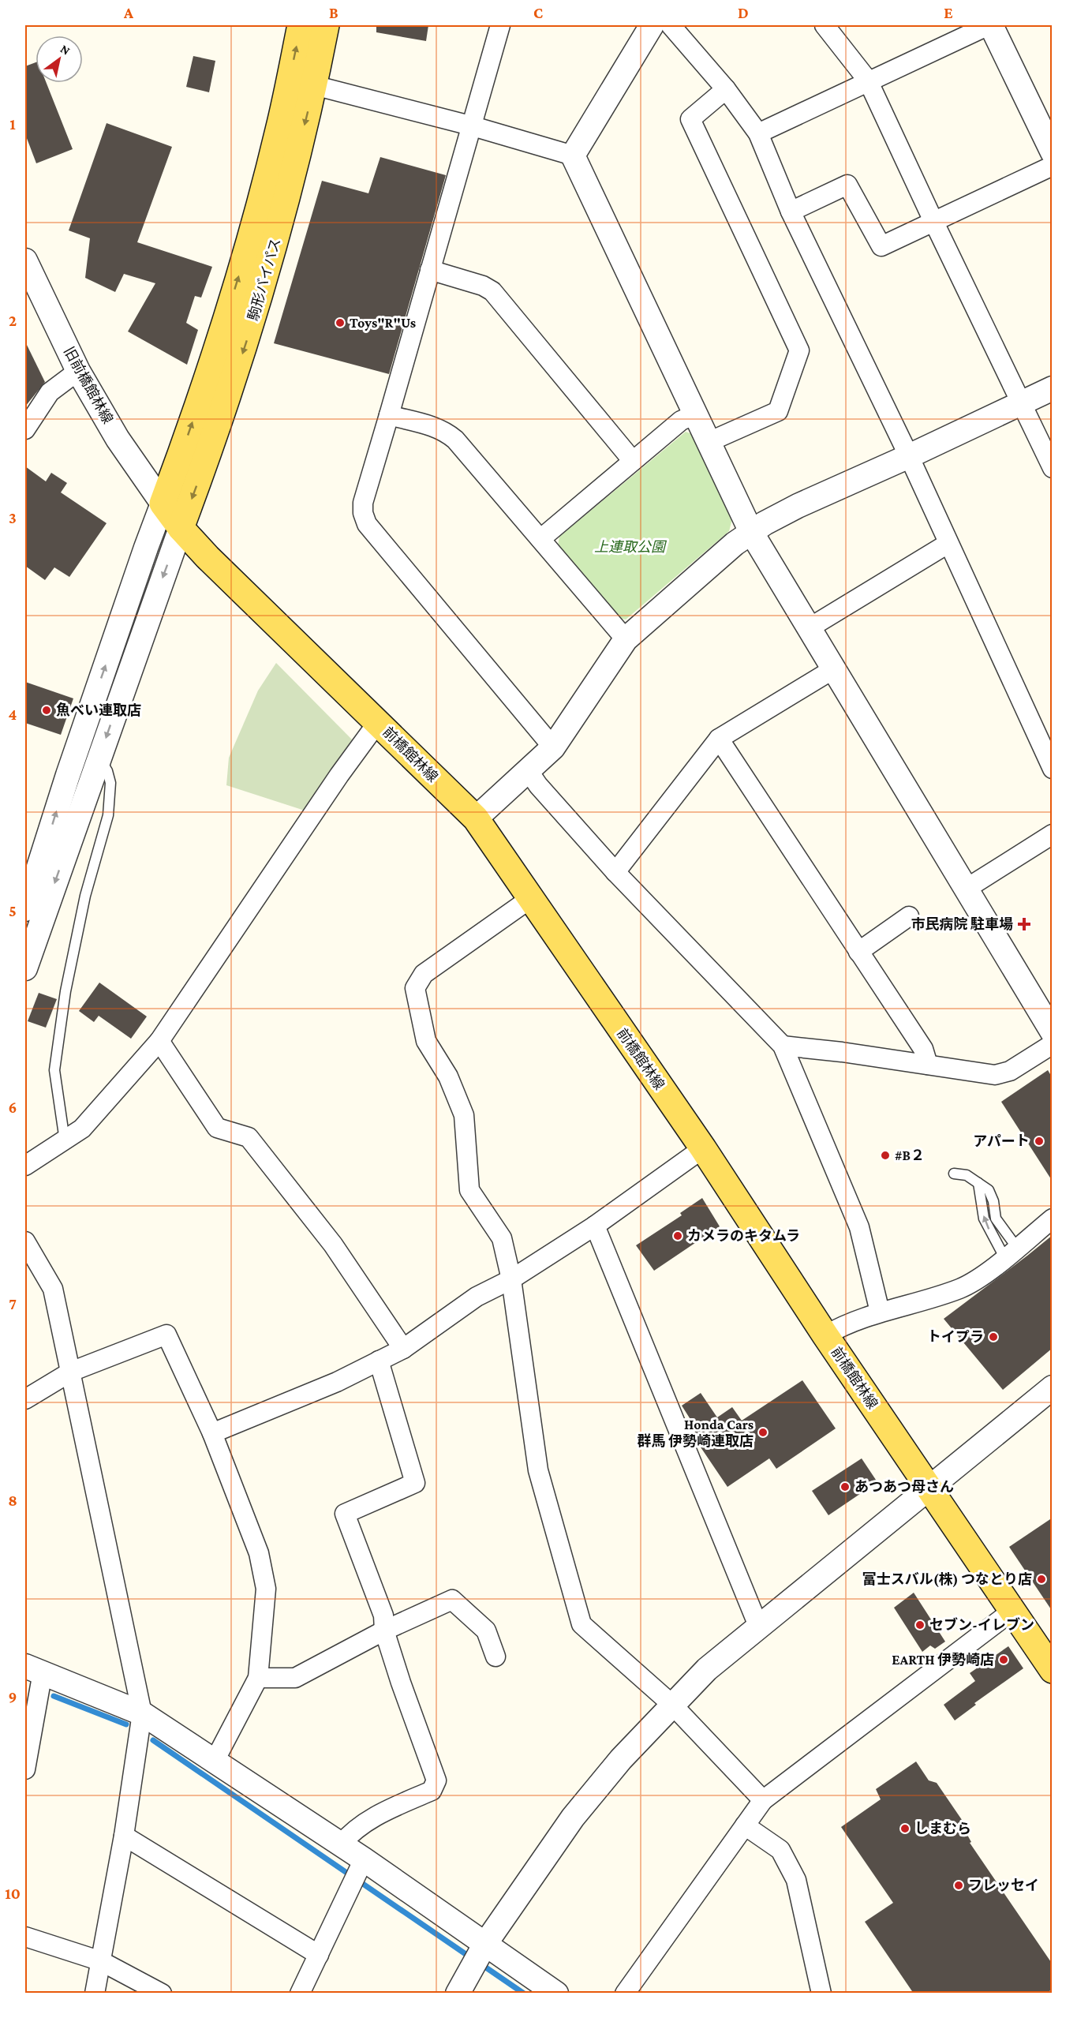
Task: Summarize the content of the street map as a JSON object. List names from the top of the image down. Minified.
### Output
{"streets":{"main road":["駒形バイパス","前橋館林線"],"street":["旧前橋館林線"]},"crossings":[["駒形バイパス","旧前橋館林線"],["駒形バイパス","前橋館林線"],["旧前橋館林線","前橋館林線"]],"parks":["上連取公園"],"places":{"other":["Toys\"R\"Us","魚べい連取店","アパート","#B２","カメラのキタムラ","トイプラ","Honda Cars 群馬 伊勢崎連取店","あつあつ母さん","富士スバル(株) つなとり店","セブン-イレブン","EARTH 伊勢崎店","しまむら","フレッセイ"],"health":["市民病院 駐車場"]},"north":"top right","grid":{"columns":["A","B","C","D","E"],"rows":["1","2","3","4","5","6","7","8","9","10"]}}
